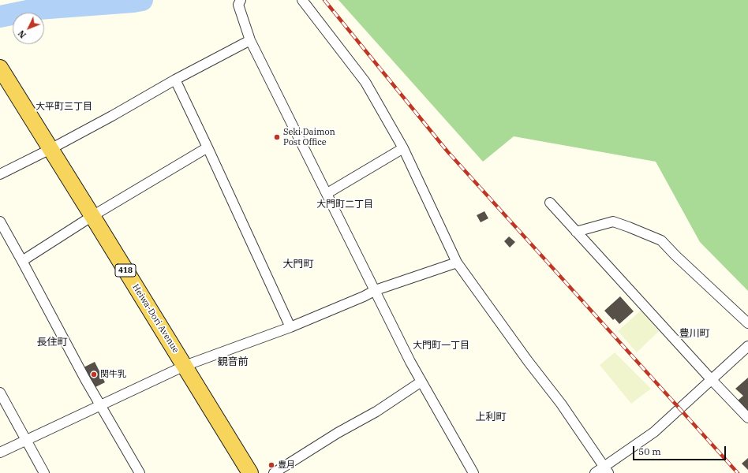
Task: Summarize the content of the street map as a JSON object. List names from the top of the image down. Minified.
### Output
{"streets":{"highway":["418","Heiwa-Dori Avenue"]},"districts":["大平町三丁目","大門町二丁目","大門町","豊川町","長住町","大門町一丁目","観音前","上利町"],"places":["Seki Daimon Post Office","関牛乳","豊月"],"scale_bar":"50 m","north":"bottom left"}
